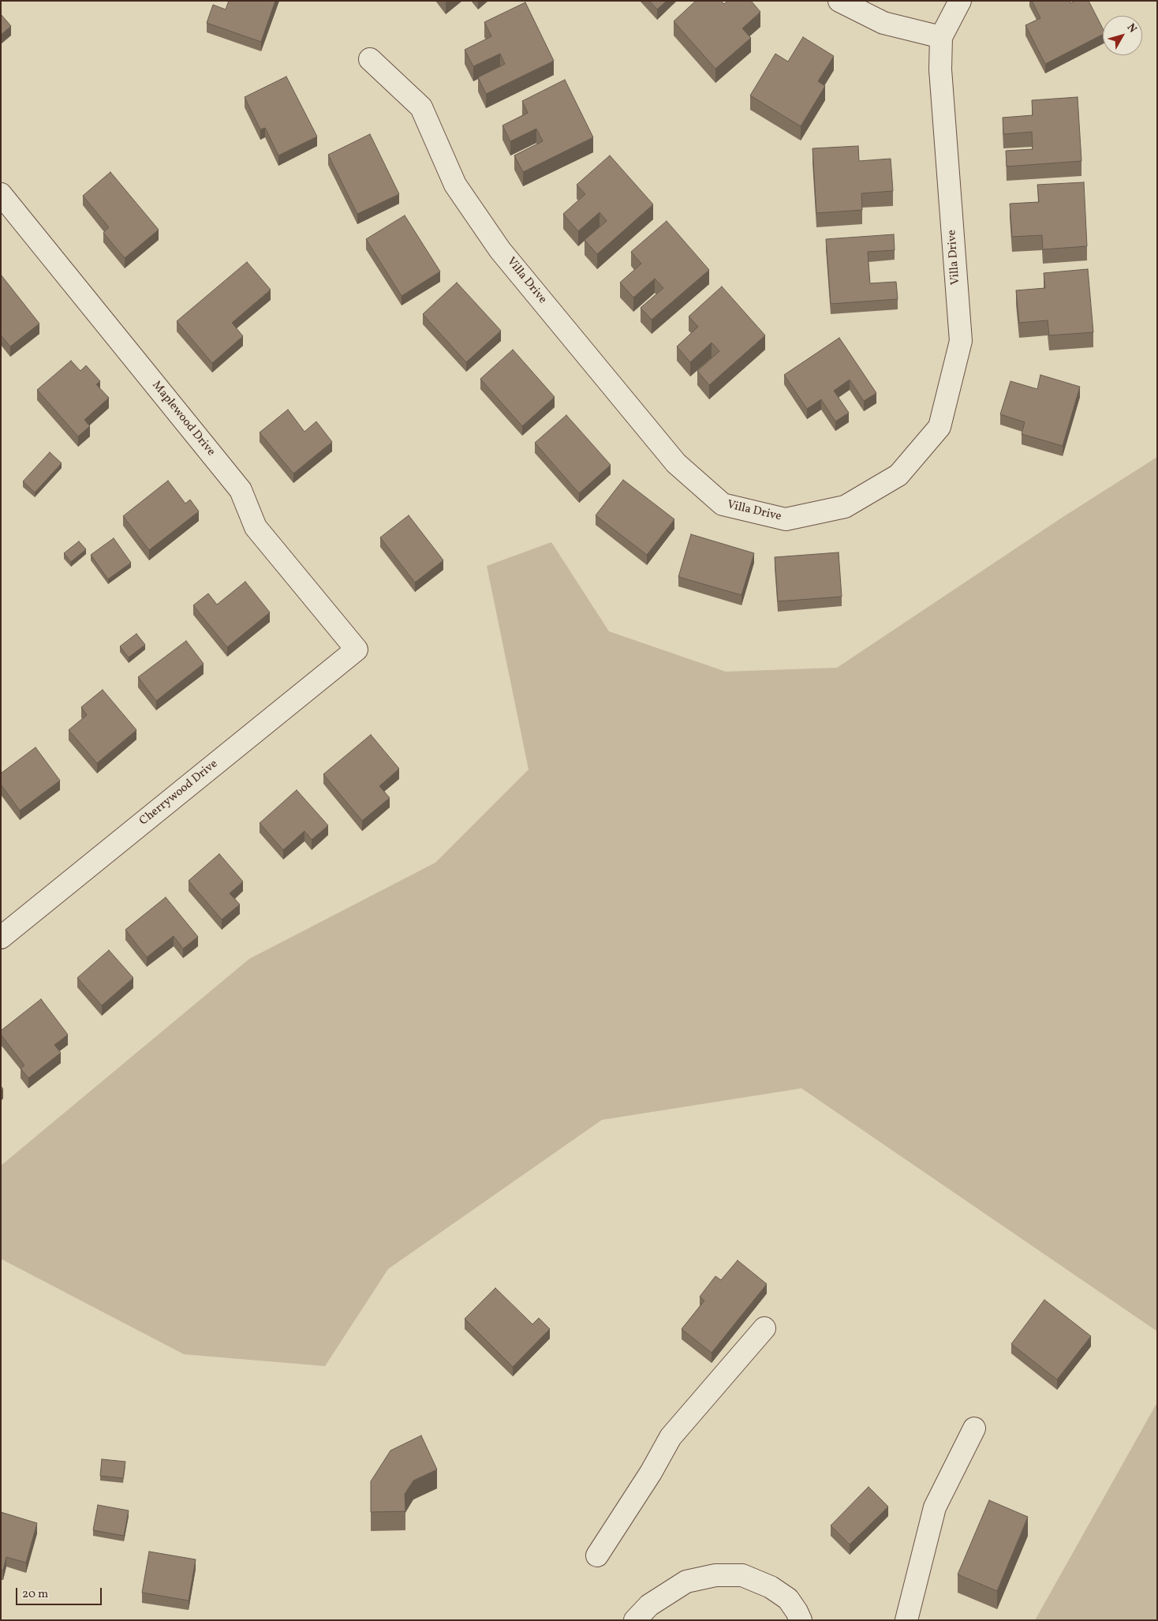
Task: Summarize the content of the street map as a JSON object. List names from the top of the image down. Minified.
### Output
{"streets":{"street":["Villa Drive","Maplewood Drive","Cherrywood Drive"]},"crossings":[["Maplewood Drive","Cherrywood Drive"]],"scale_bar":"20 m","north":"top right"}
